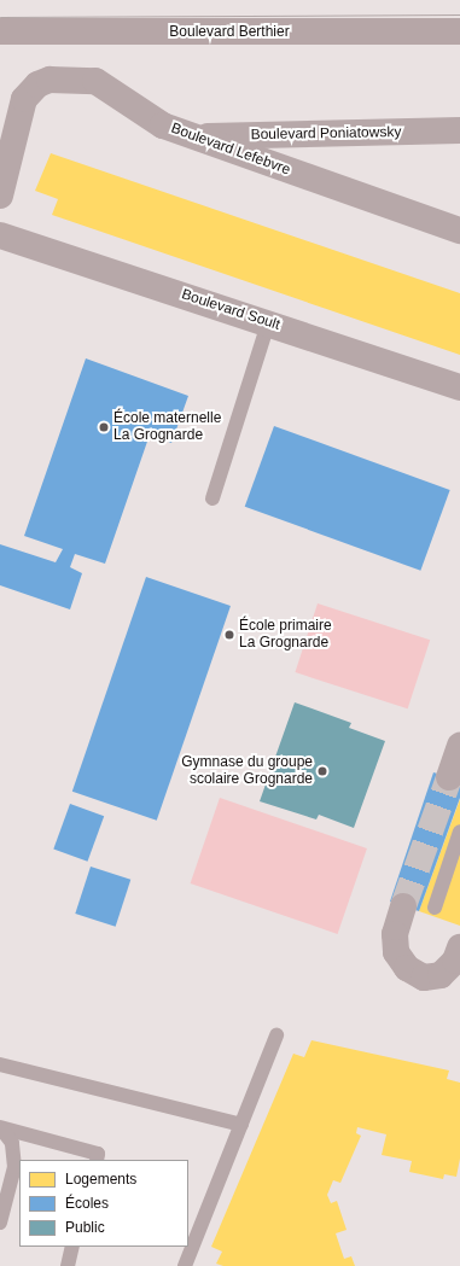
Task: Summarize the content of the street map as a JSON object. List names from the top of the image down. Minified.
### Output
{"streets":{"street":["Boulevard Berthier","Boulevard Poniatowsky","Boulevard Lefebvre","Boulevard Soult"]},"crossings":[["Boulevard Poniatowsky","Boulevard Lefebvre"]],"places":["École maternelle La Grognarde","École primaire La Grognarde","Gymnase du groupe scolaire Grognarde"],"legend":["Logements","Écoles","Public"]}
